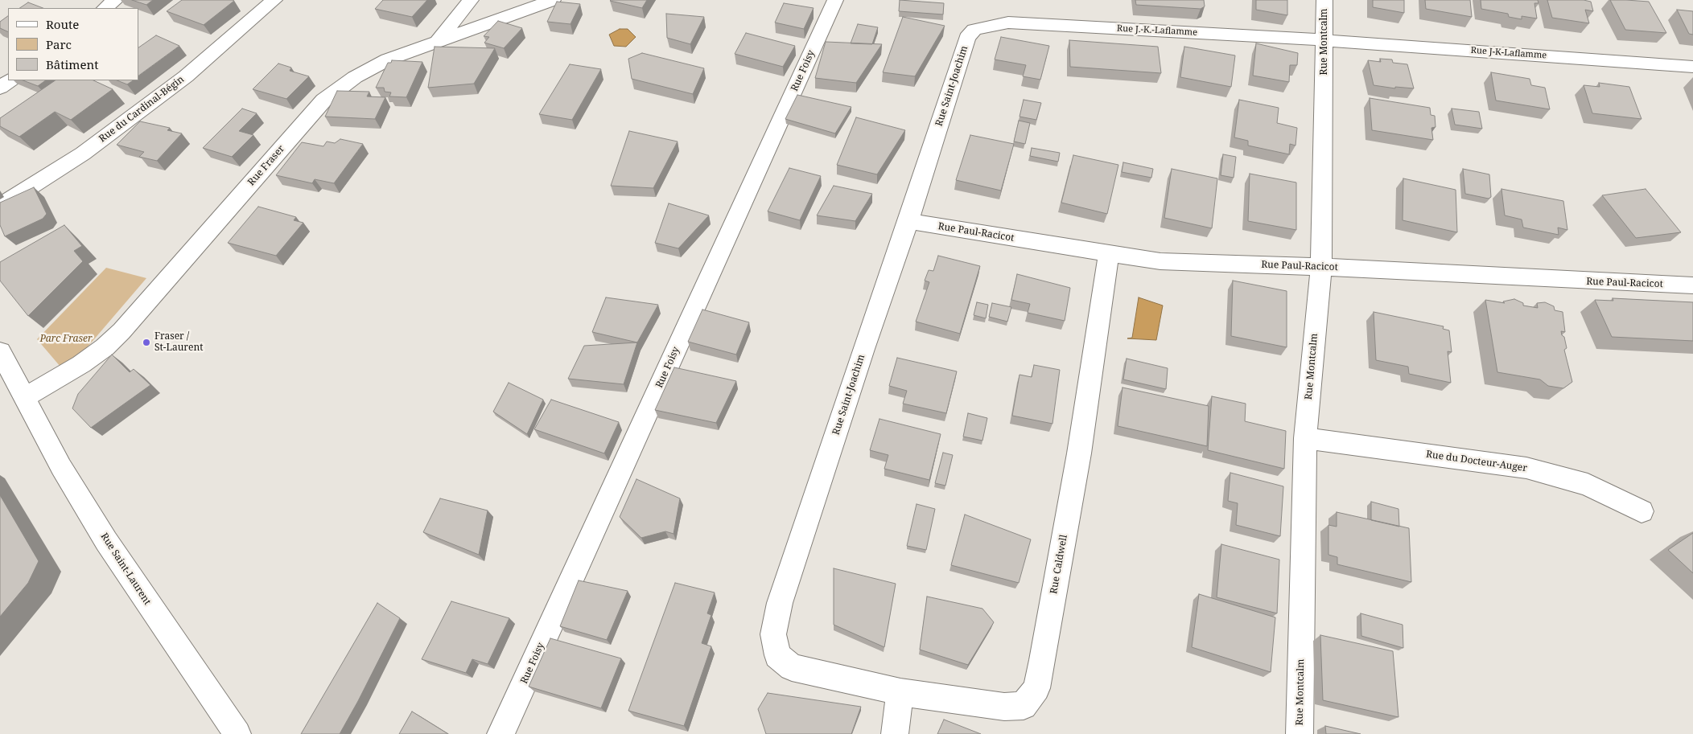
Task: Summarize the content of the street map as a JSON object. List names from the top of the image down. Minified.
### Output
{"streets":{"street":["Rue J.-K.-Laflamme","Rue Montcalm","Rue J-K-Laflamme","Rue Foisy","Rue Saint-Joachim","Rue du Cardinal-Bégin","Rue Fraser","Rue Paul-Racicot","Rue du Docteur-Auger","Rue Caldwell","Rue Saint-Laurent"]},"crossings":[["Rue J.-K.-Laflamme","Rue Montcalm"],["Rue J.-K.-Laflamme","Rue J-K-Laflamme"],["Rue J.-K.-Laflamme","Rue Saint-Joachim"],["Rue Montcalm","Rue J-K-Laflamme"],["Rue Montcalm","Rue Paul-Racicot"],["Rue Montcalm","Rue du Docteur-Auger"],["Rue Saint-Joachim","Rue Paul-Racicot"],["Rue Saint-Joachim","Rue Caldwell"],["Rue Fraser","Rue Saint-Laurent"],["Rue Paul-Racicot","Rue Caldwell"]],"parks":["Parc Fraser"],"places":["Fraser / St-Laurent"],"legend":["Route","Parc","Bâtiment"]}
